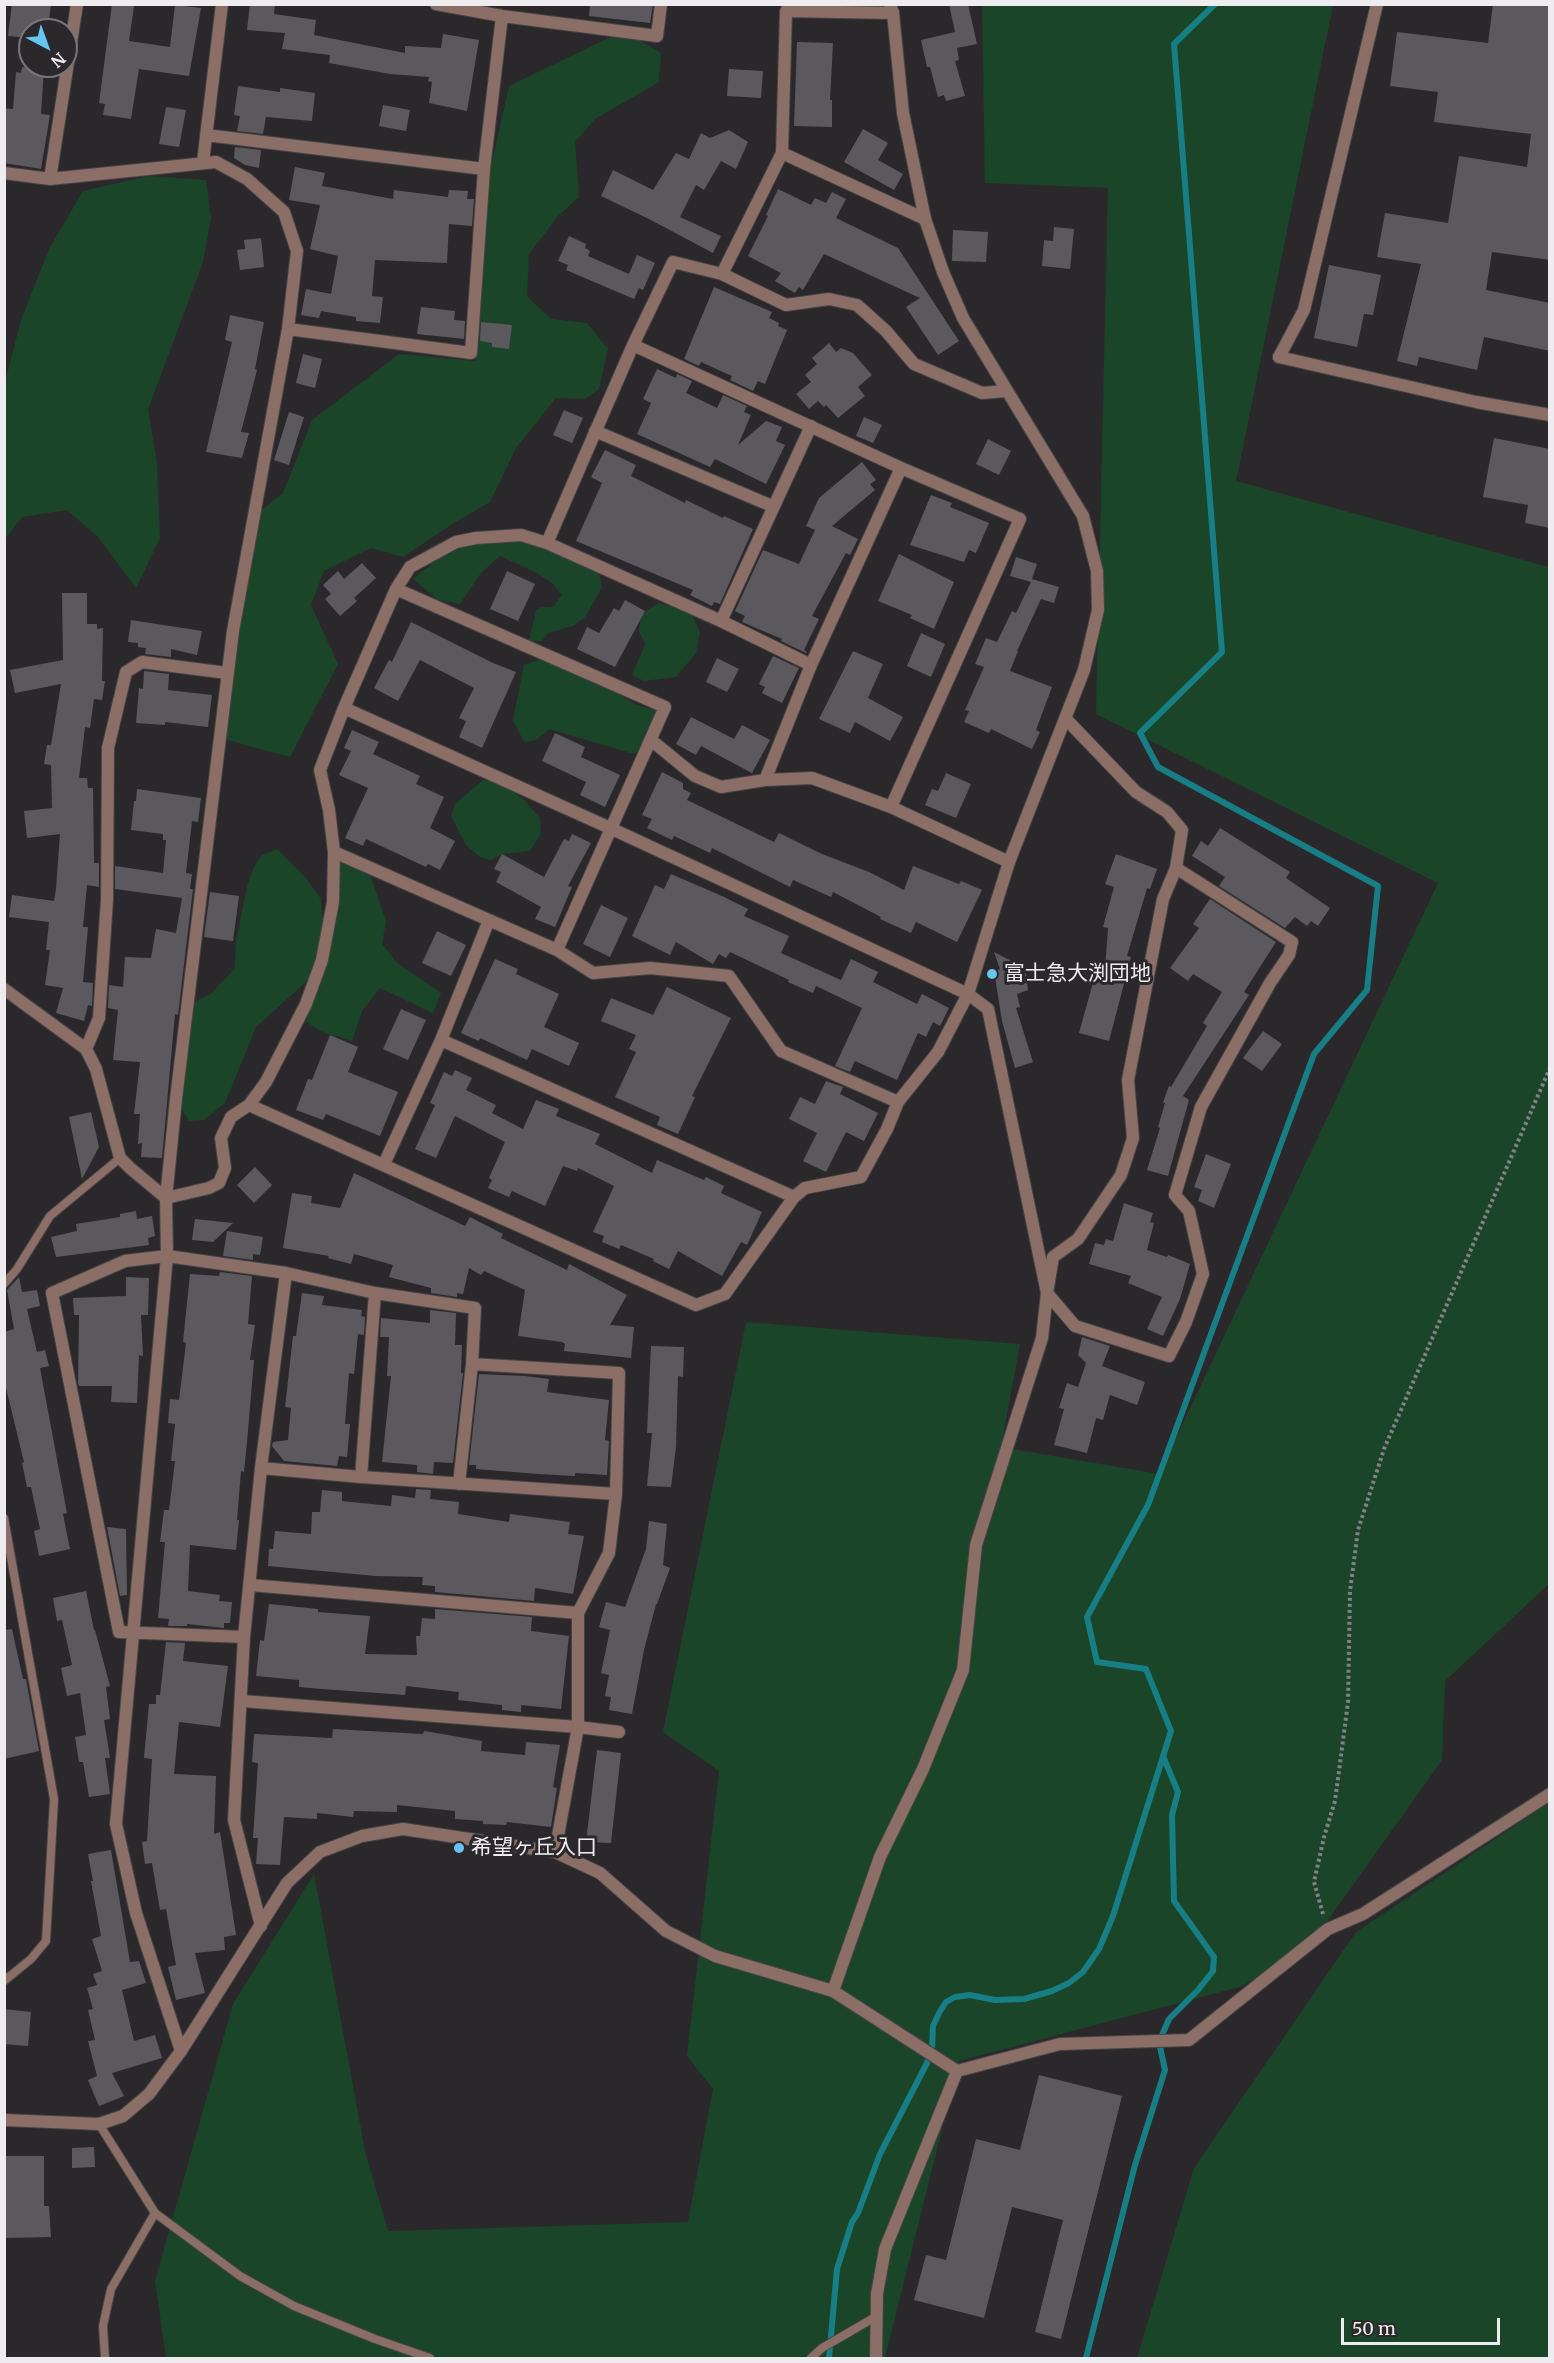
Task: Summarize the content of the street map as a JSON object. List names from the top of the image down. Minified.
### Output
{"places":["富士急大渕団地","希望ヶ丘入口"],"scale_bar":"50 m","north":"bottom right"}
